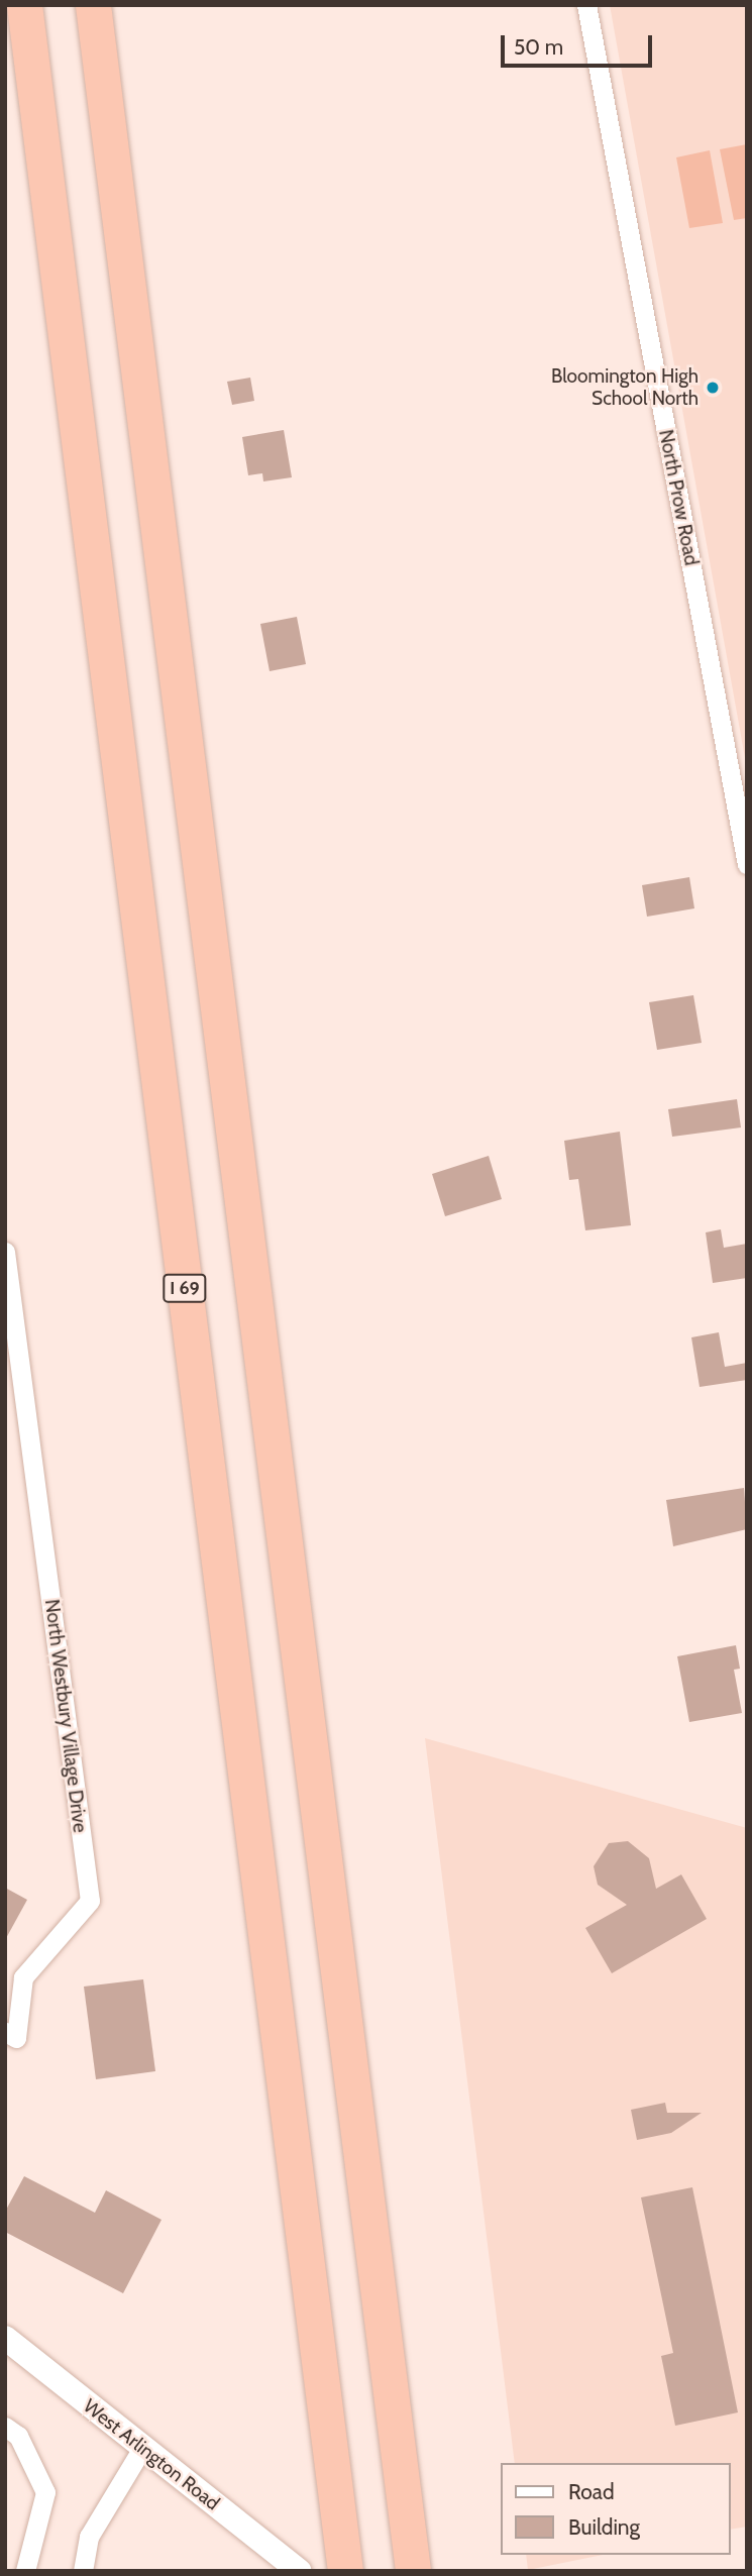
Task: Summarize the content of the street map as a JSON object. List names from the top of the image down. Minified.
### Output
{"streets":{"highway":["I 69"],"street":["North Prow Road","North Westbury Village Drive","West Arlington Road"]},"places":["Bloomington High School North"],"legend":["Road","Building"],"scale_bar":"50 m"}
